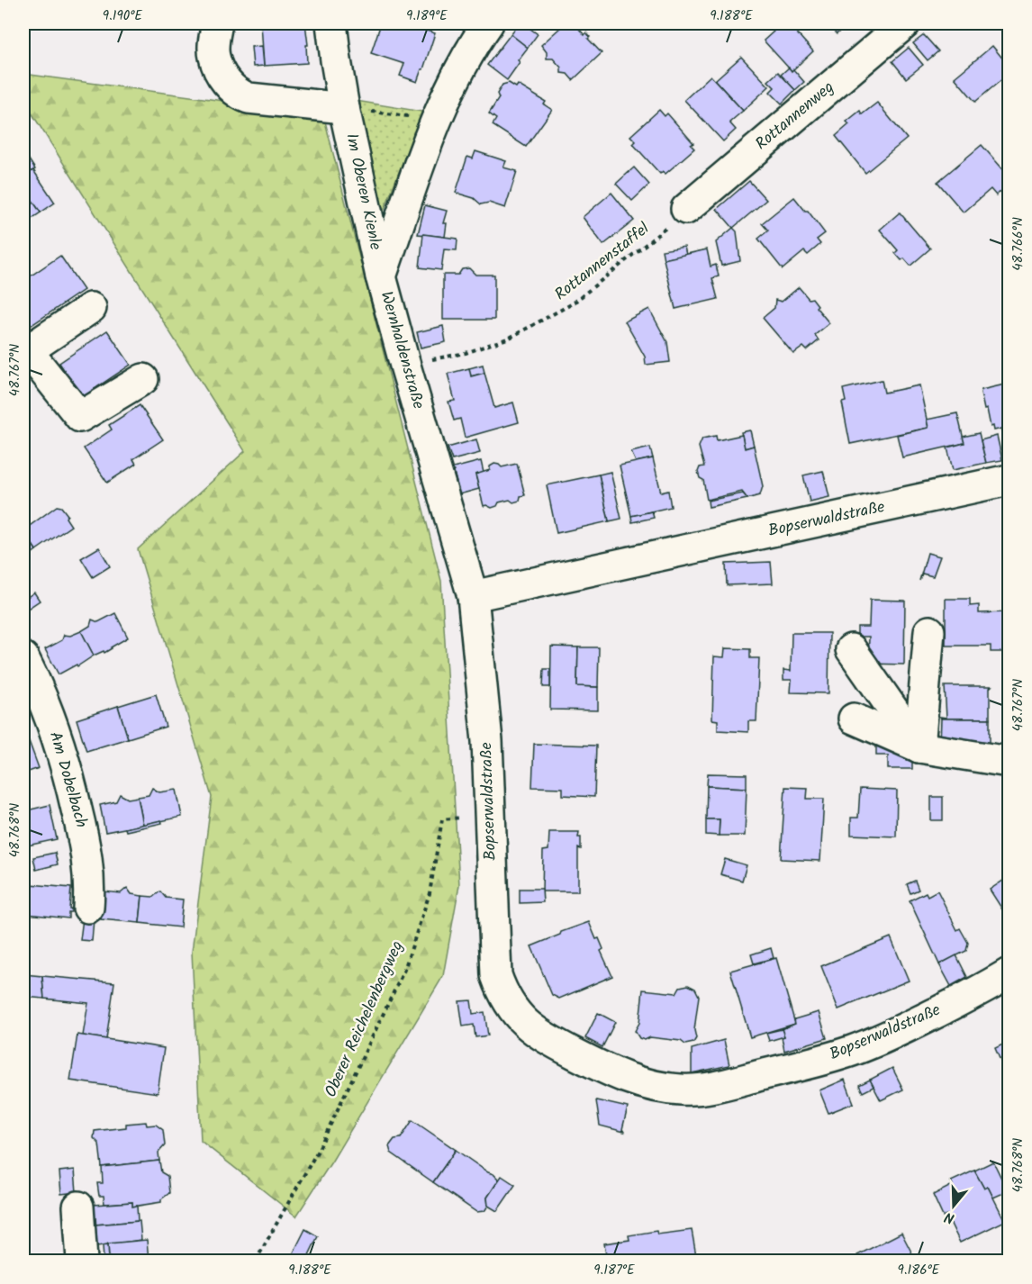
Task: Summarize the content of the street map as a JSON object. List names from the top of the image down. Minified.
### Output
{"streets":{"street":["Rottannenweg","Im Oberen Kienle","Wernhaldenstraße","Bopserwaldstraße","Am Dobelbach"],"path":["Rottannenstaffel","Oberer Reichelenbergweg"]},"crossings":[["Rottannenweg","Rottannenstaffel"],["Im Oberen Kienle","Wernhaldenstraße"],["Rottannenstaffel","Wernhaldenstraße"],["Wernhaldenstraße","Bopserwaldstraße"],["Bopserwaldstraße","Oberer Reichelenbergweg"]],"north":"bottom","coordinates":["9.190°E","9.189°E","9.188°E","48.766°N","48.767°N","48.768°N","9.187°E","9.186°E"]}
